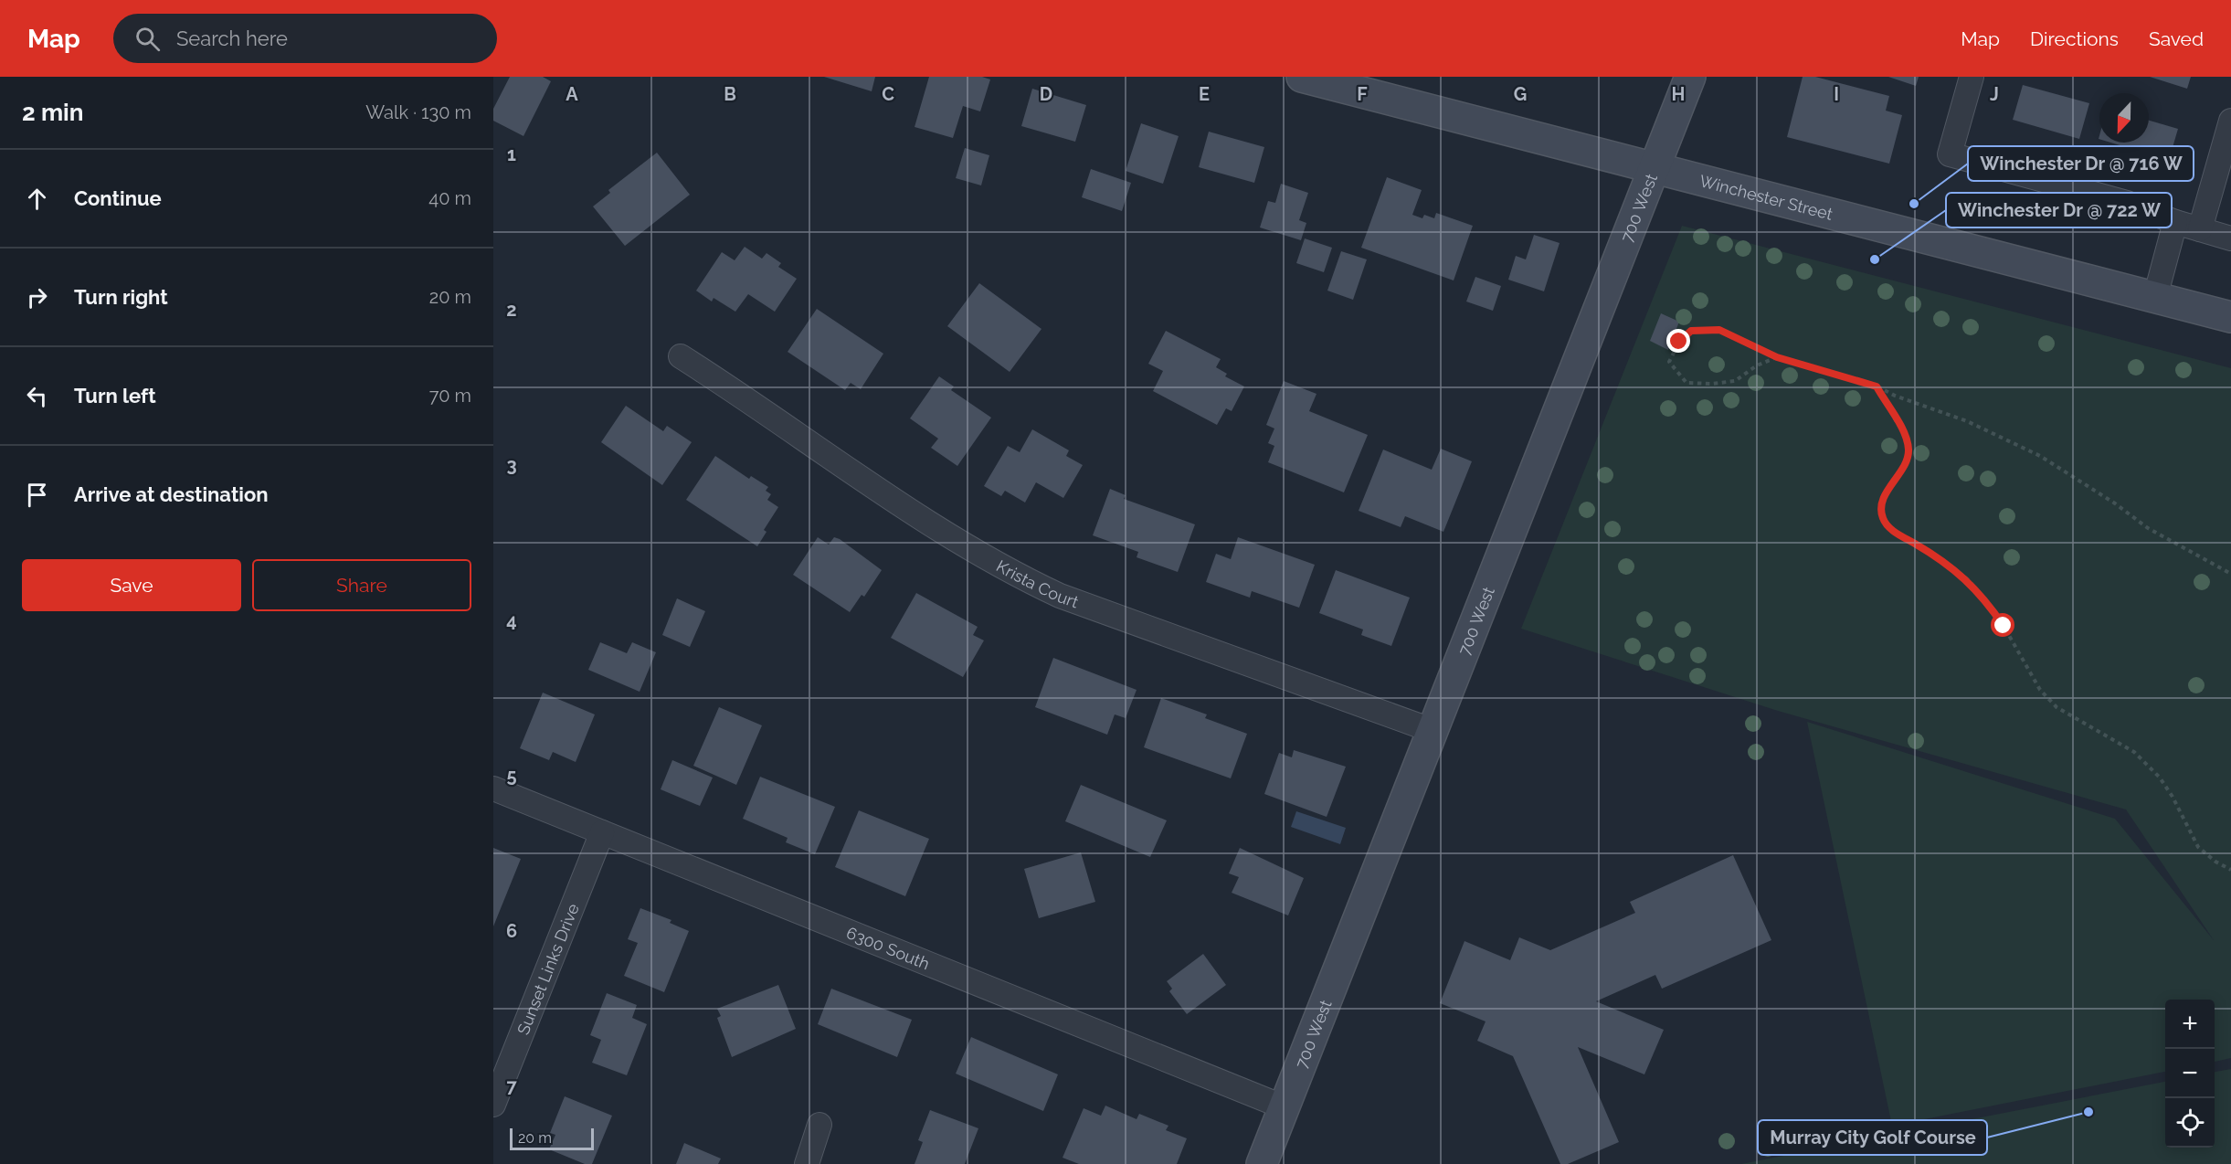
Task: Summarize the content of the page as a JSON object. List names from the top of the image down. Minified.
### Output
{"streets":{"main road":["Winchester Street","700 West"],"street":["Krista Court","6300 South","Sunset Links Drive"]},"crossings":[["Winchester Street","700 West"],["700 West","Krista Court"],["700 West","6300 South"],["6300 South","Sunset Links Drive"]],"places":["Winchester Dr @ 716 W","Winchester Dr @ 722 W","Murray City Golf Course"],"scale_bar":"20 m","north":"bottom","page":{"header":"Map","search":"Search here","nav":["Map","Directions","Saved"],"heading":["2 min","Walk · 130 m"],"list":[["Continue","40 m"],["Turn right","20 m"],["Turn left","70 m"],"Arrive at destination"],"buttons":["Save","Share"],"map_buttons":["+","−"],"scale":"20 m"},"grid":{"columns":["A","B","C","D","E","F","G","H","I","J"],"rows":["1","2","3","4","5","6","7"]}}
